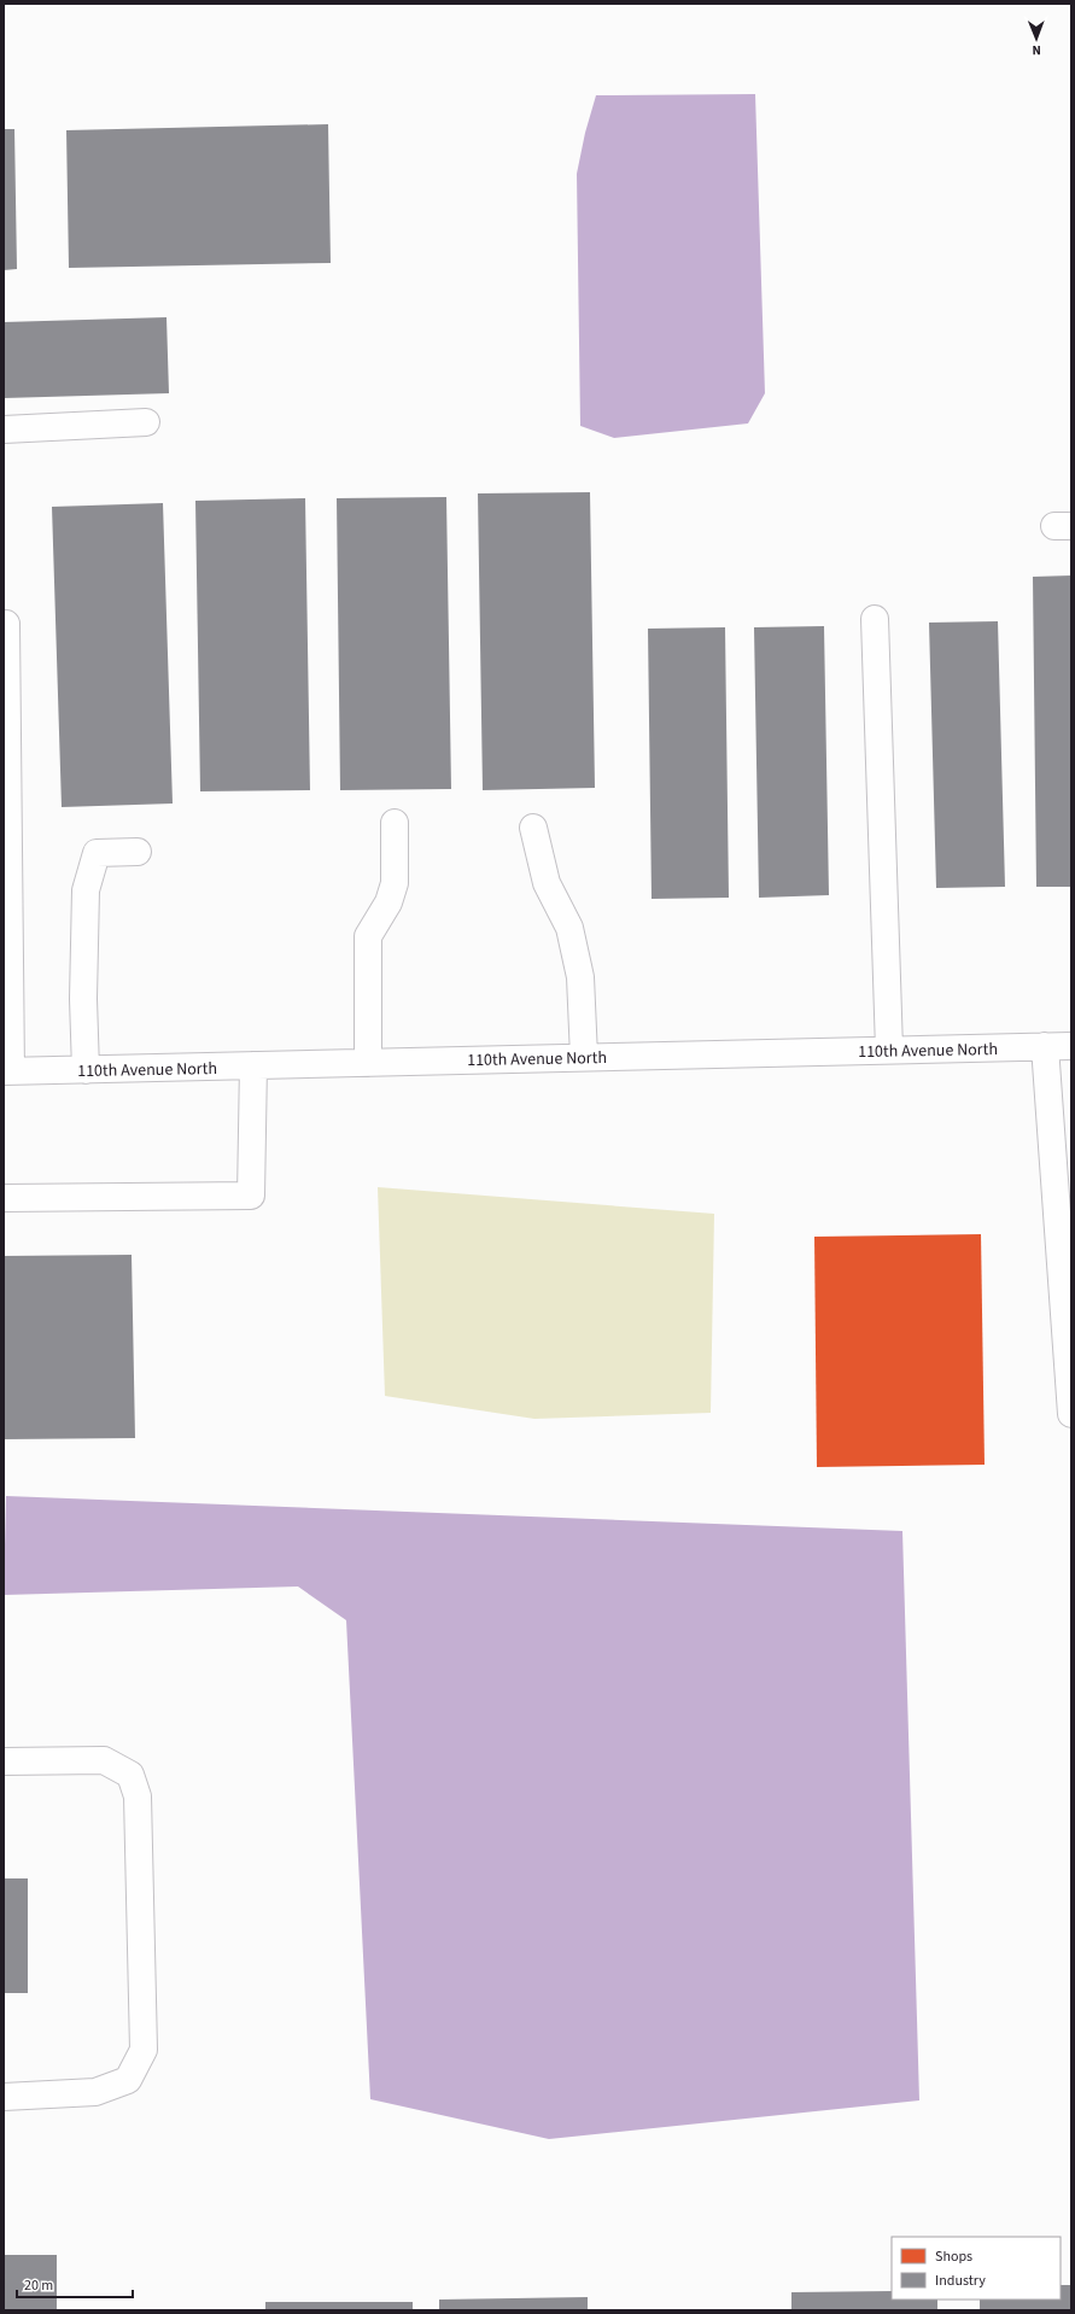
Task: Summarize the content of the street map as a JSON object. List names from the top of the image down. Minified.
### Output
{"streets":{"street":["110th Avenue North"]},"legend":["Shops","Industry"],"scale_bar":"20 m","north":"bottom"}
